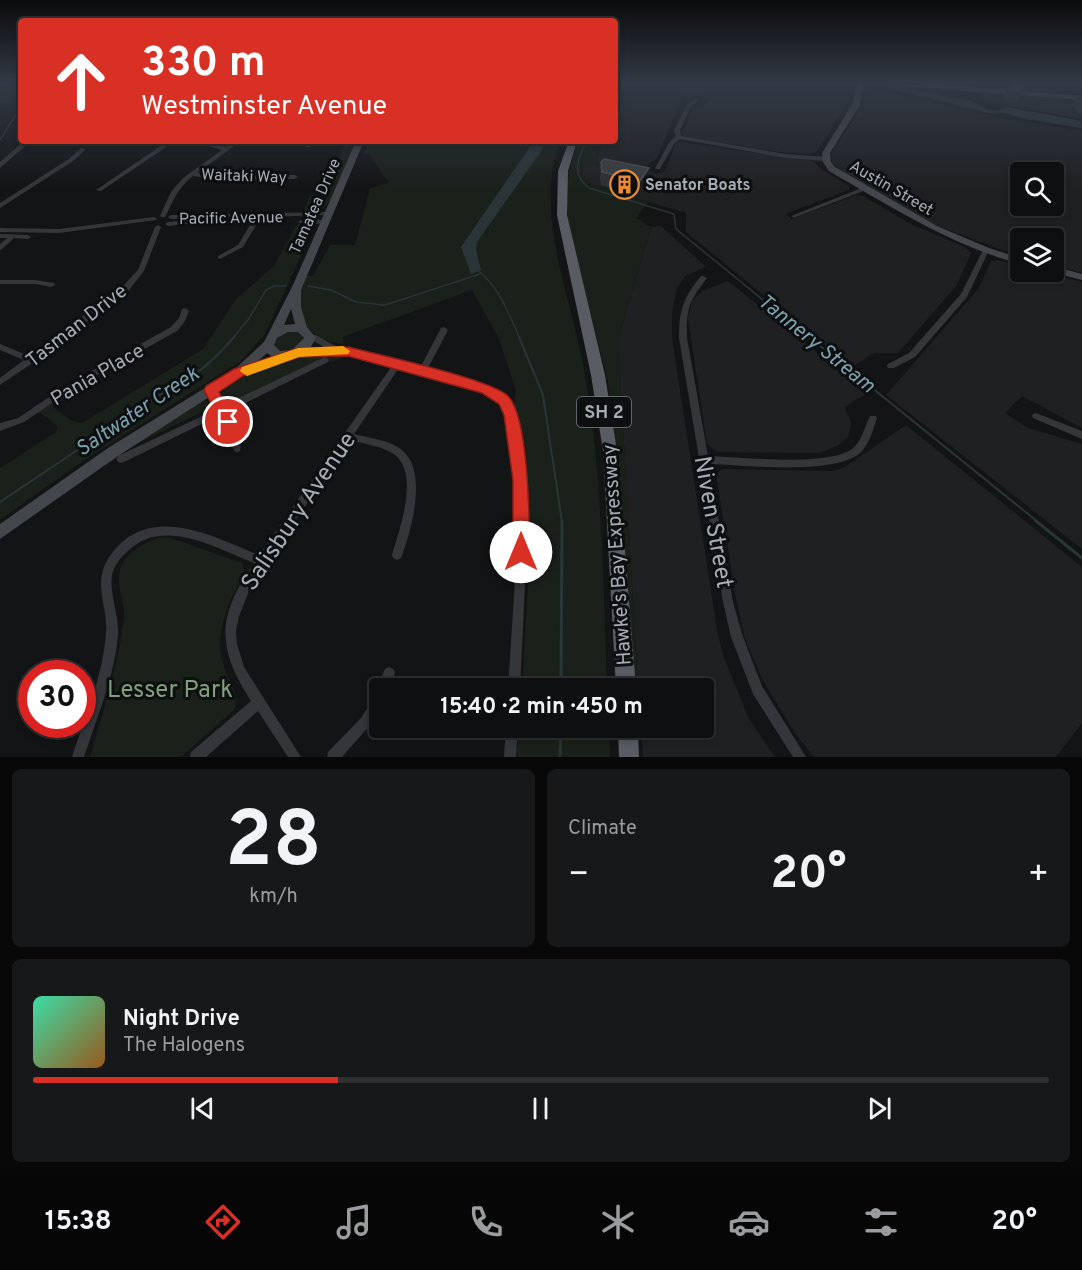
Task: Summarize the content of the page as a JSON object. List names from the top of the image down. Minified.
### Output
{"streets":{"highway":["SH 2","Hawke's Bay Expressway"],"main road":["Austin Street","Tamatea Drive"],"street":["Waitaki Way","Pacific Avenue","Tasman Drive","Pania Place","Salisbury Avenue","Niven Street"]},"crossings":[["Tamatea Drive","Pacific Avenue"],["Pacific Avenue","Tasman Drive"]],"water":["Tannery Stream","Saltwater Creek"],"parks":["Lesser Park"],"places":{"building":["Senator Boats"]},"page":{"turn":["330 m","Westminster Avenue"],"limit":"30","trip":"15:40 · 2 min · 450 m","tile":[["28","km/h"],"Climate"],"heat":["−","20°","+"],"song":["Night Drive","The Halogens"],"tabs":["15:38","20°"]}}
